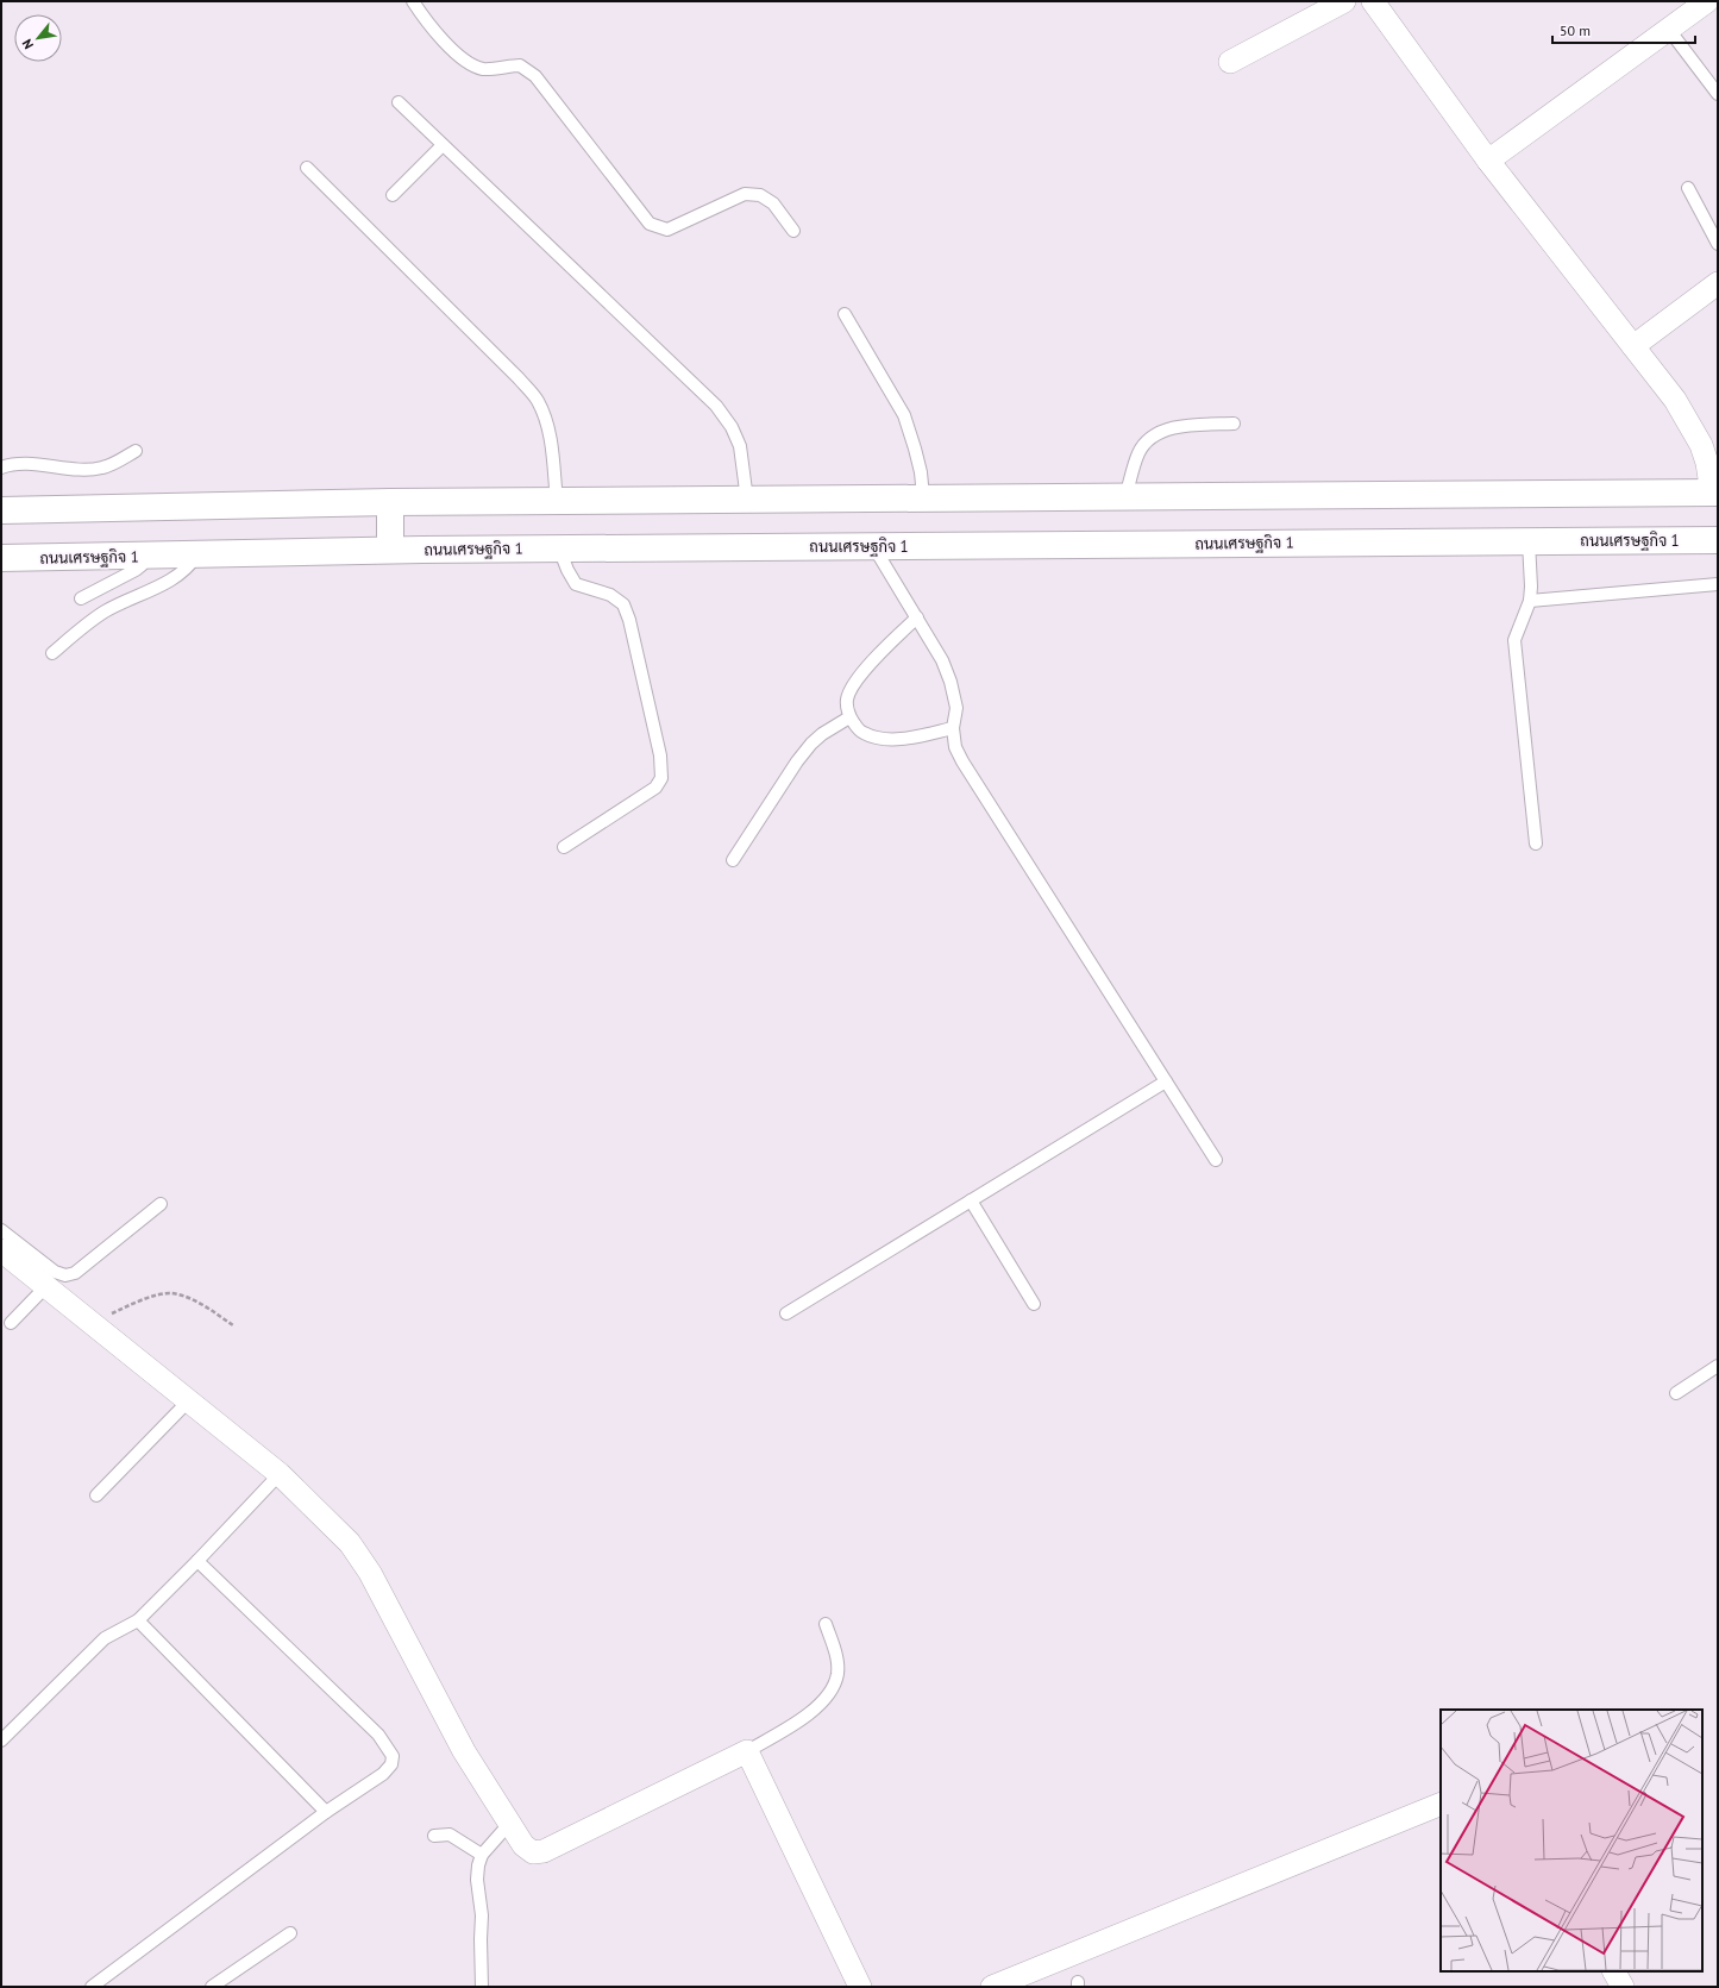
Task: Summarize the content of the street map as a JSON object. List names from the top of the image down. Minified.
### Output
{"streets":{"main road":["ถนนเศรษฐกิจ 1"]},"scale_bar":"50 m","north":"bottom left"}
